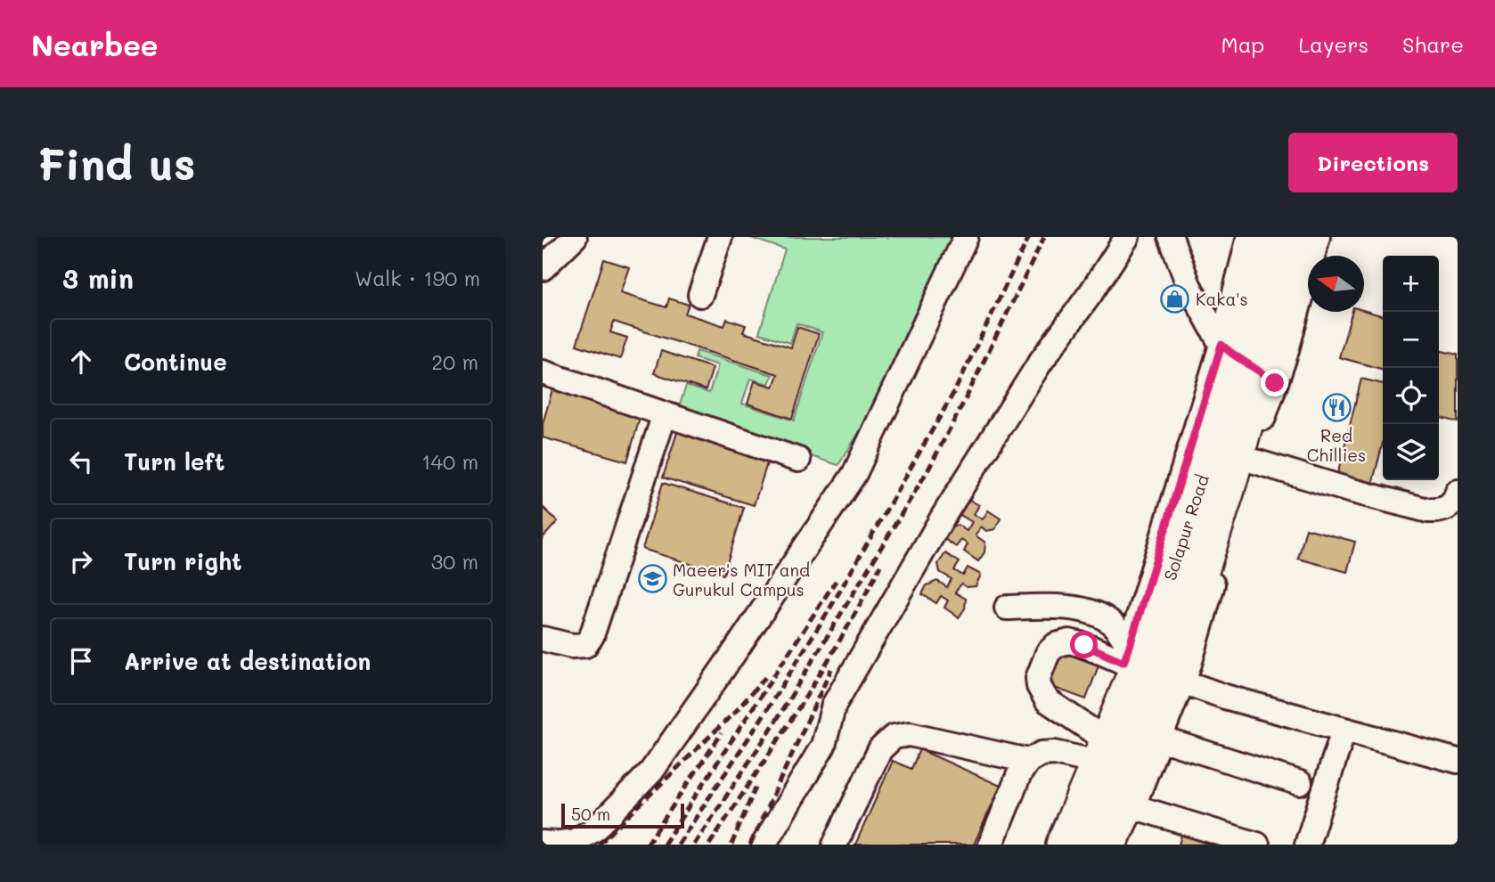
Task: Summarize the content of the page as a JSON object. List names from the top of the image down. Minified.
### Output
{"streets":{"highway":["Solapur Road"]},"places":{"shop":["Kaka's"],"restaurant":["Red Chillies"],"school or university":["Maeer's MIT and Gurukul Campus"]},"scale_bar":"50 m","north":"left","page":{"header":"Nearbee","nav":["Map","Layers","Share"],"buttons":"Directions","title":"Find us","heading":["3 min","Walk · 190 m"],"map_buttons":["+","−"],"list":[["Continue","20 m"],["Turn left","140 m"],["Turn right","30 m"],"Arrive at destination"],"scale":"50 m"}}
